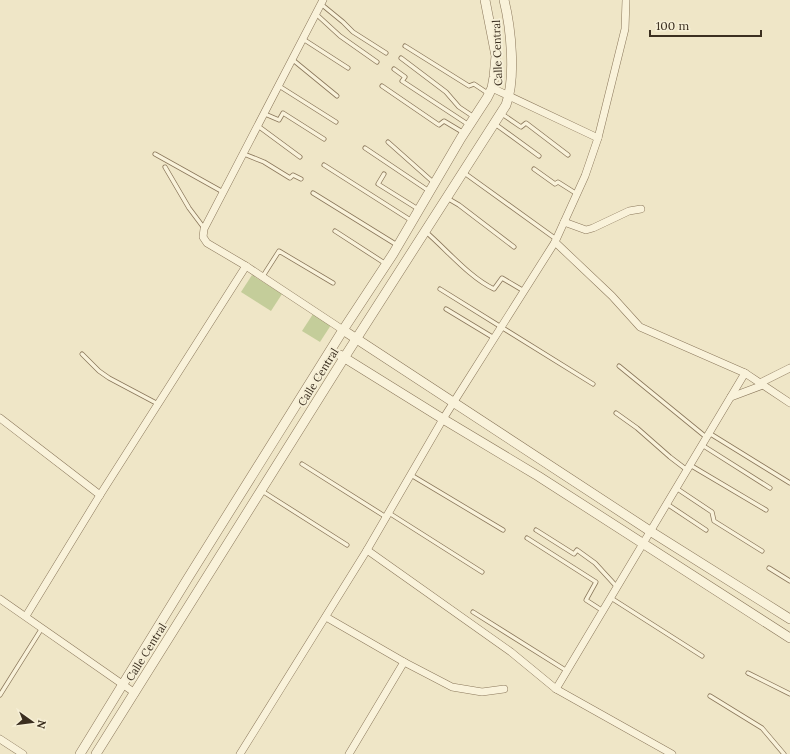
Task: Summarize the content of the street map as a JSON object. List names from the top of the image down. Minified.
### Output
{"streets":{"street":["Calle Central"]},"scale_bar":"100 m","north":"right"}
